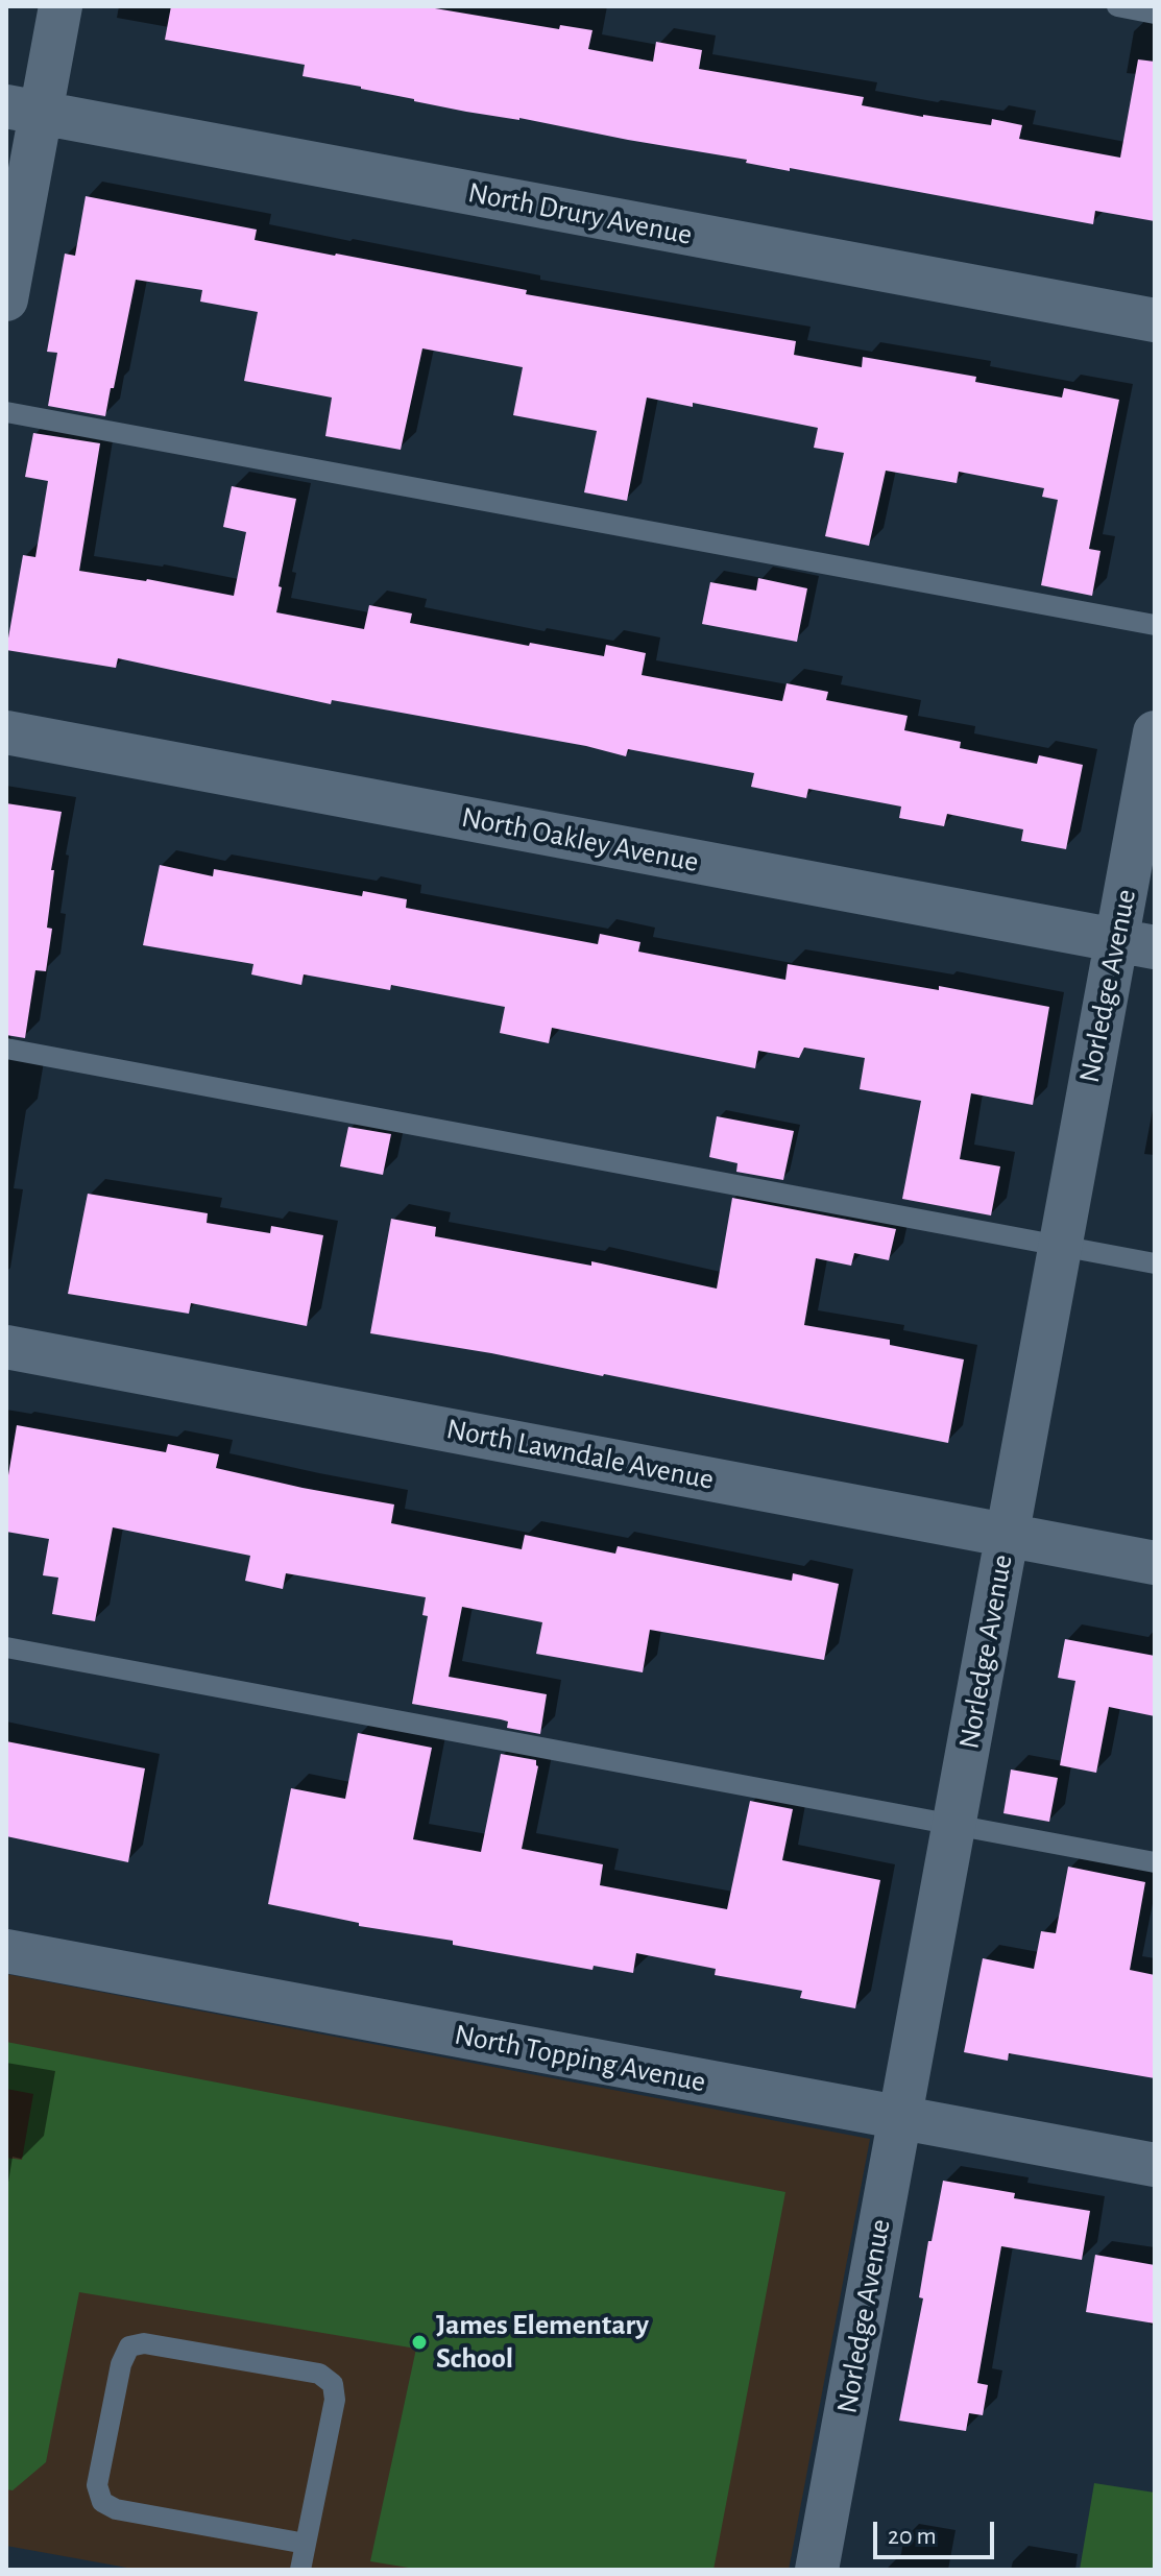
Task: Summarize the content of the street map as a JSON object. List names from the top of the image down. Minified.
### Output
{"streets":{"street":["North Drury Avenue","North Oakley Avenue","Norledge Avenue","North Lawndale Avenue","North Topping Avenue"]},"crossings":[["North Oakley Avenue","Norledge Avenue"],["Norledge Avenue","North Lawndale Avenue"],["Norledge Avenue","North Topping Avenue"]],"places":["James Elementary School"],"scale_bar":"20 m"}
